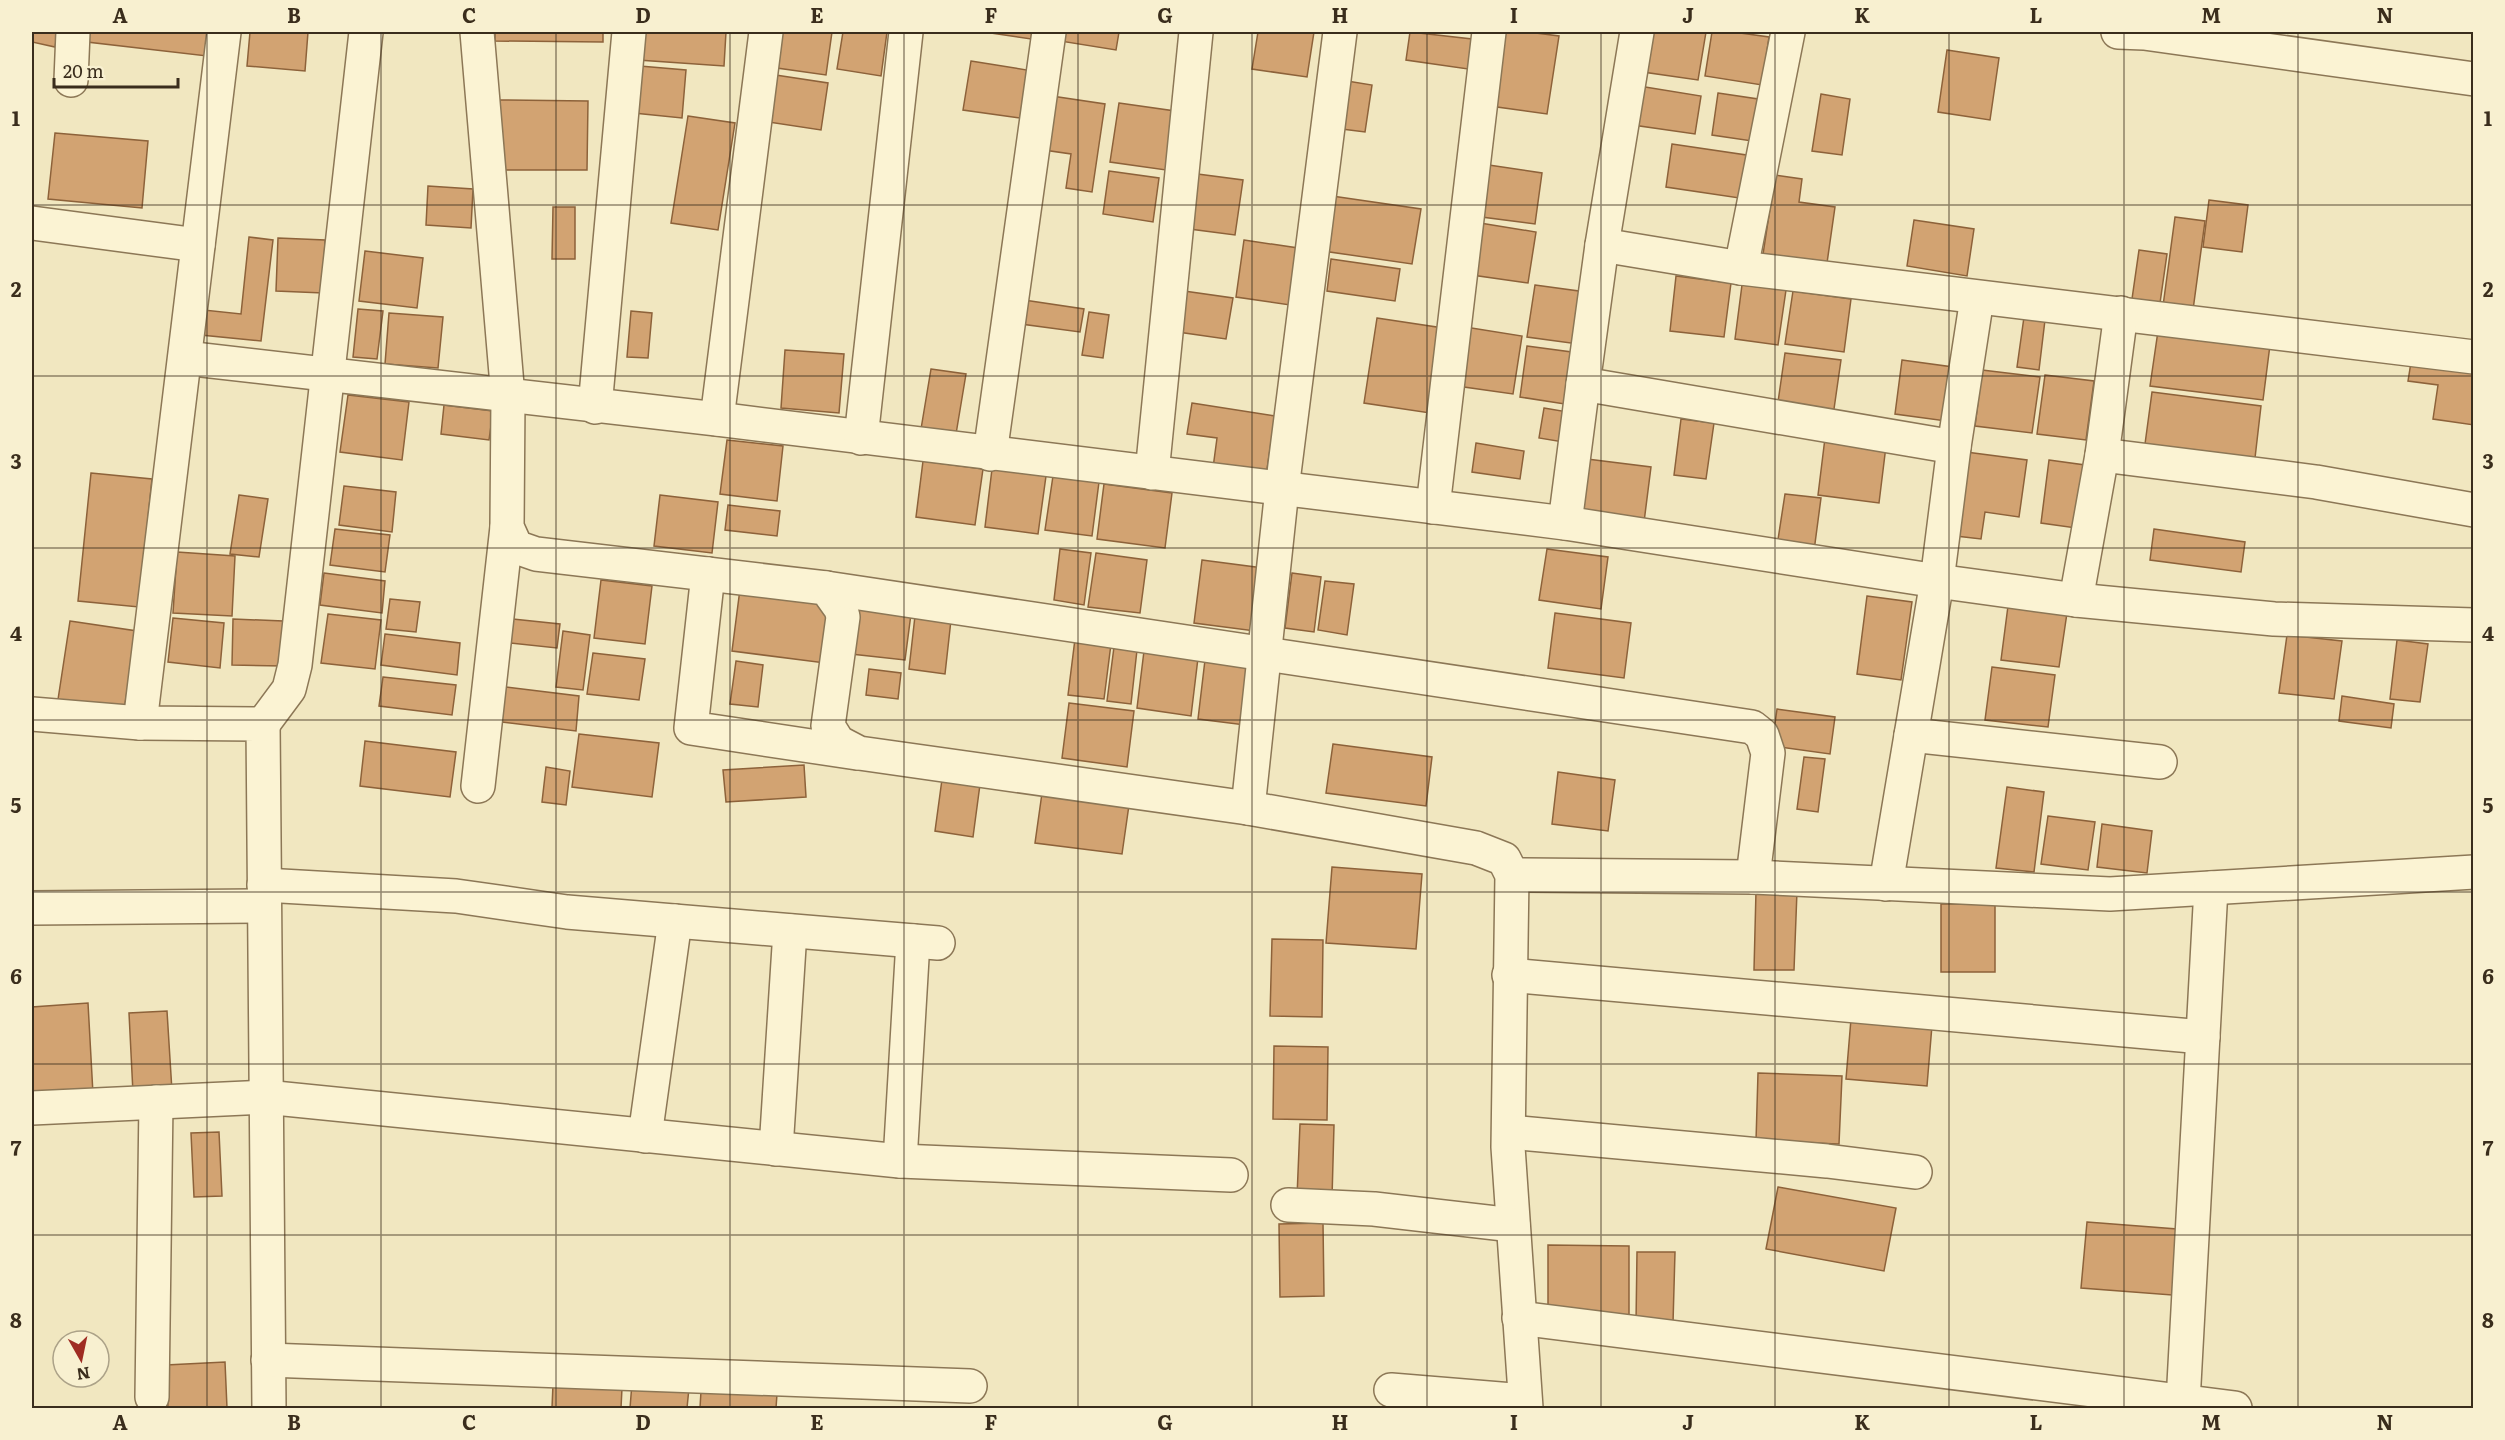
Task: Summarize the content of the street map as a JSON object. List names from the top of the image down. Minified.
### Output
{"scale_bar":"20 m","north":"bottom","grid":{"columns":["A","B","C","D","E","F","G","H","I","J","K","L","M","N"],"rows":["1","2","3","4","5","6","7","8"]}}
